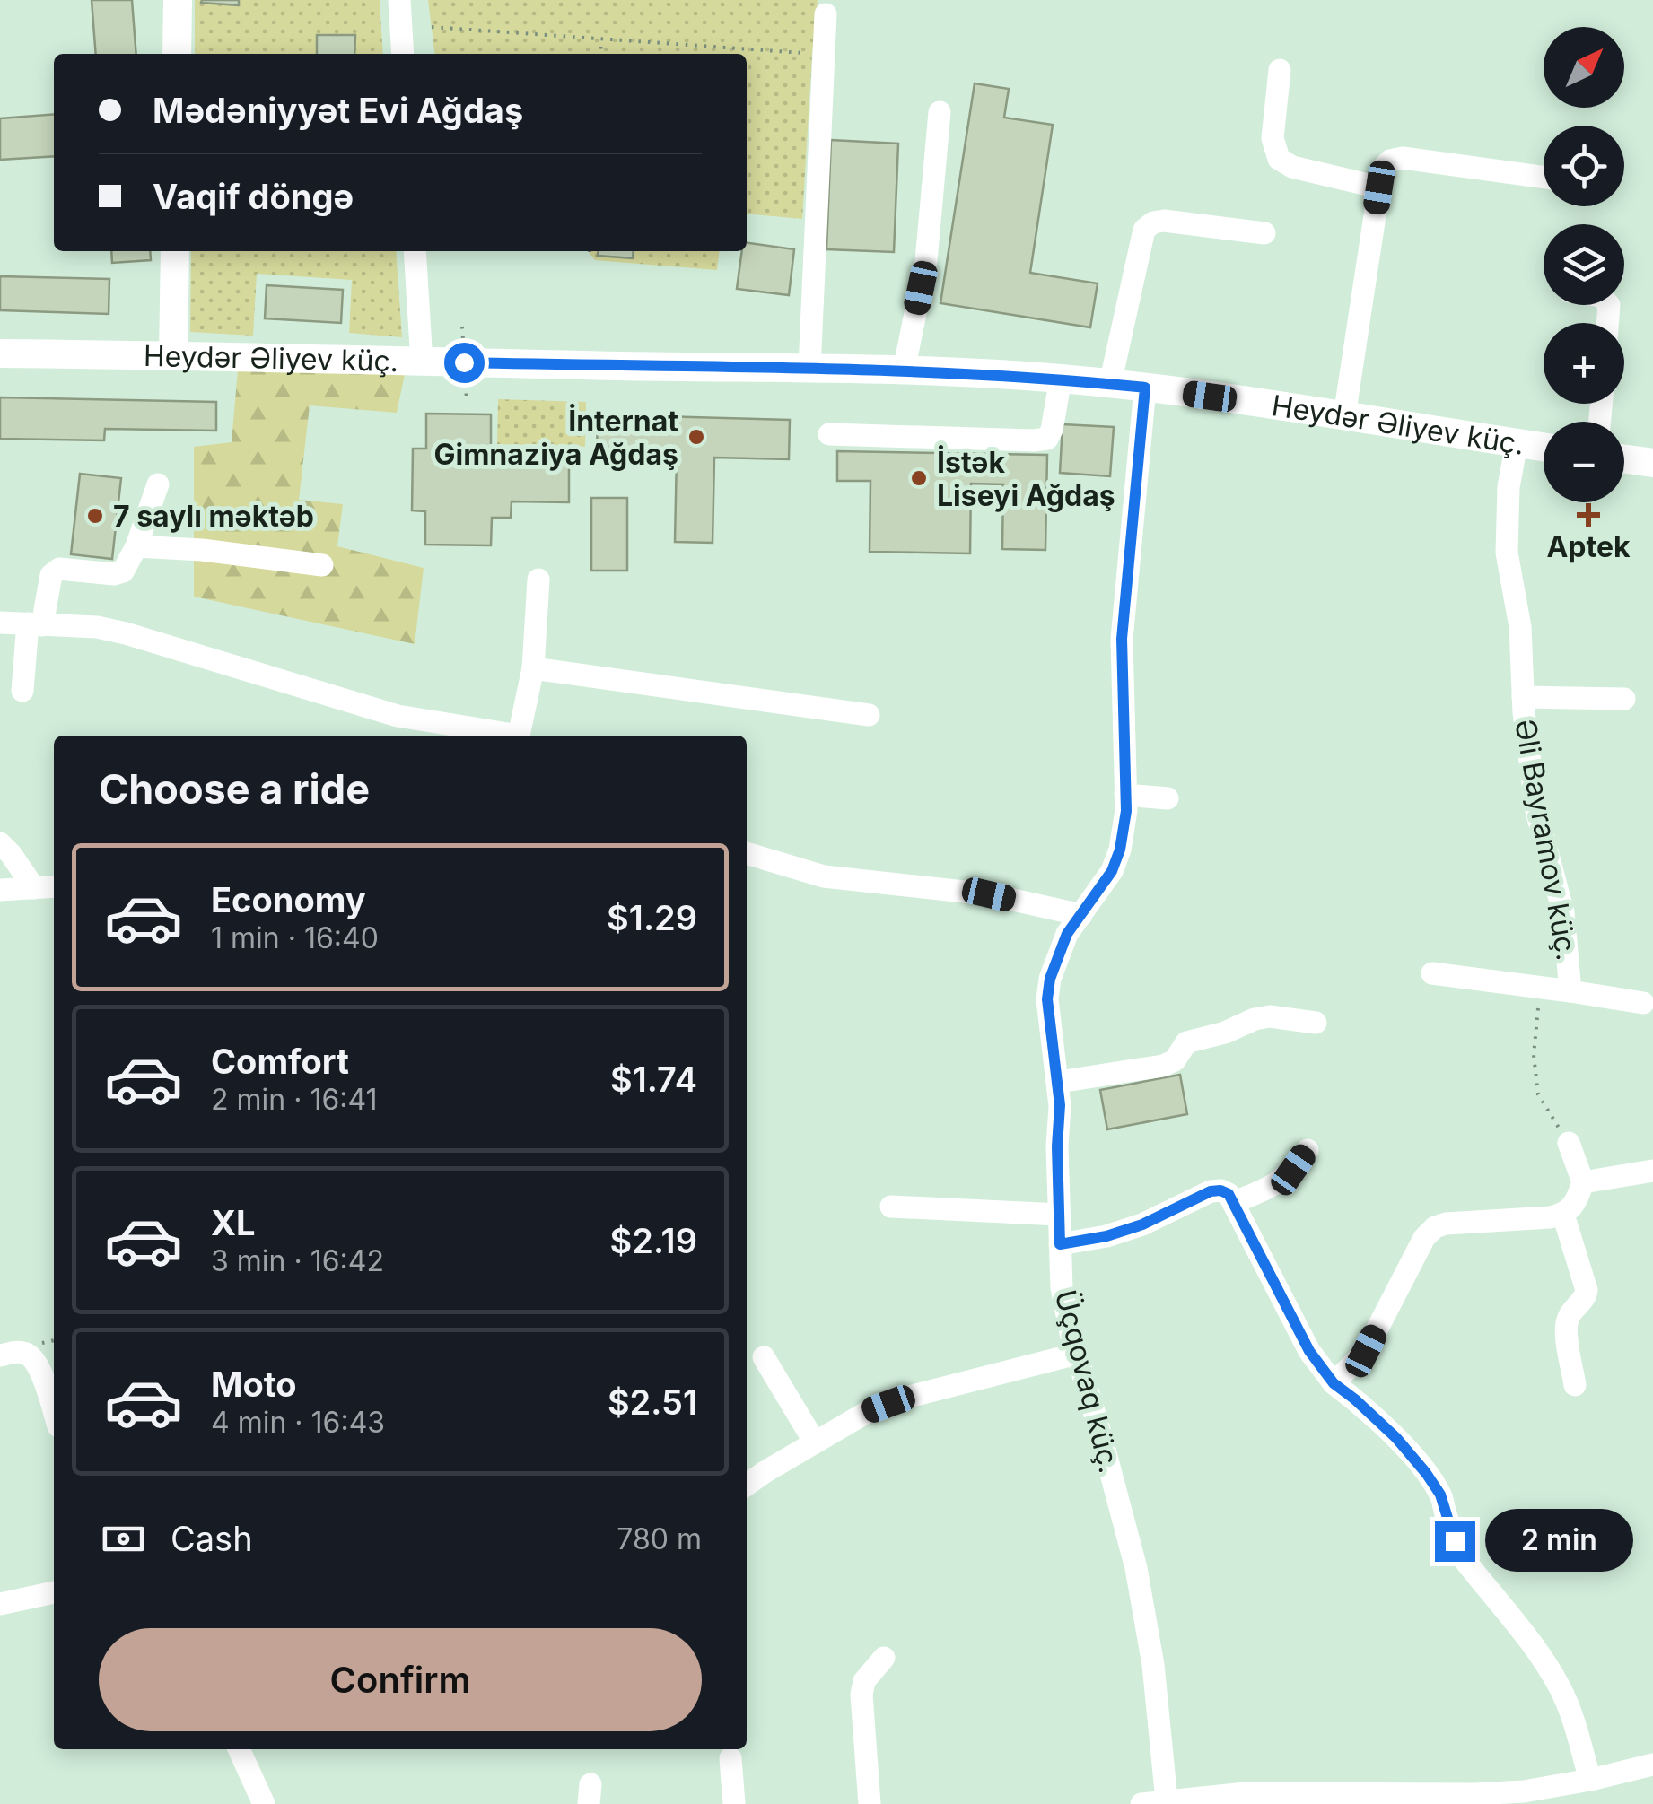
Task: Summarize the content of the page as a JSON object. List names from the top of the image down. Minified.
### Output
{"streets":{"main road":["Heydər Əliyev küç."],"street":["Əli Bayramov küç.","Üçqovaq küç."]},"crossings":[["Heydər Əliyev küç.","Əli Bayramov küç."],["Heydər Əliyev küç.","Üçqovaq küç."]],"places":{"other":["İnternat Gimnaziya Ağdaş","İstək Liseyi Ağdaş","7 saylı məktəb"],"health":["Aptek"]},"north":"top right","page":{"map_buttons":["+","−"],"banner":["Mədəniyyət Evi Ağdaş","Vaqif döngə"],"heading":"Choose a ride","list":[{"name":"Economy","note":"1 min · 16:40","value":"$1.29"},{"name":"Comfort","note":"2 min · 16:41","value":"$1.74"},{"name":"XL","note":"3 min · 16:42","value":"$2.19"},{"name":"Moto","note":"4 min · 16:43","value":"$2.51"}],"pay":["Cash","780 m"],"bubble":"2 min","buttons":"Confirm"}}
